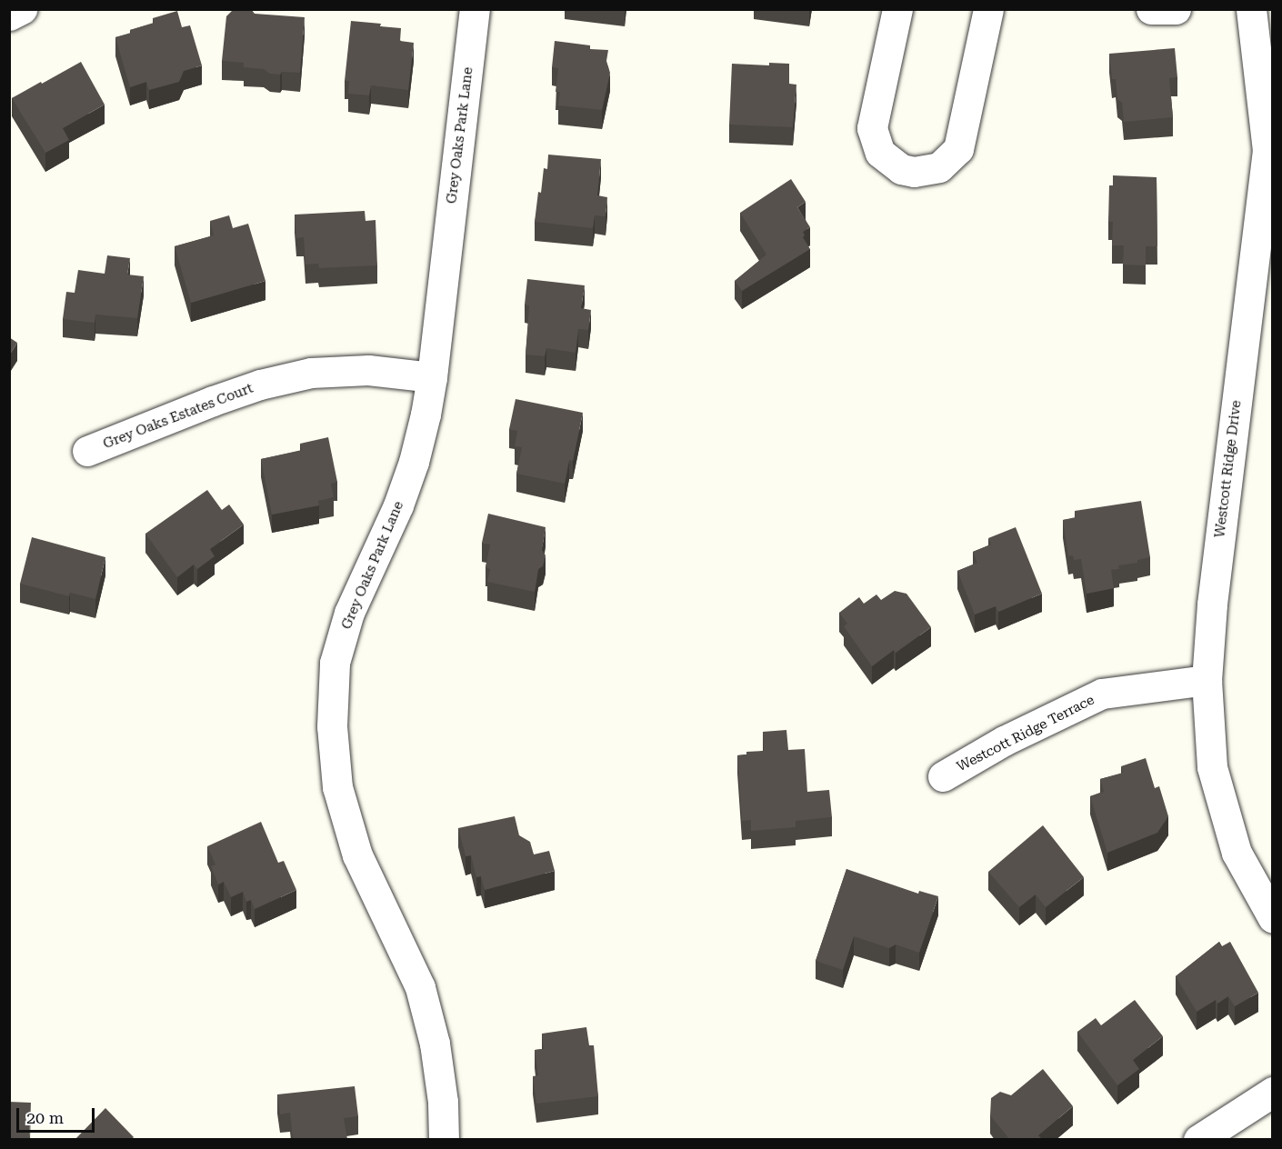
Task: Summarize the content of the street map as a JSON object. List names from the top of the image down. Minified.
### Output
{"streets":{"street":["Grey Oaks Park Lane","Grey Oaks Estates Court","Westcott Ridge Drive","Westcott Ridge Terrace"]},"crossings":[["Grey Oaks Park Lane","Grey Oaks Estates Court"],["Westcott Ridge Drive","Westcott Ridge Terrace"]],"scale_bar":"20 m"}
